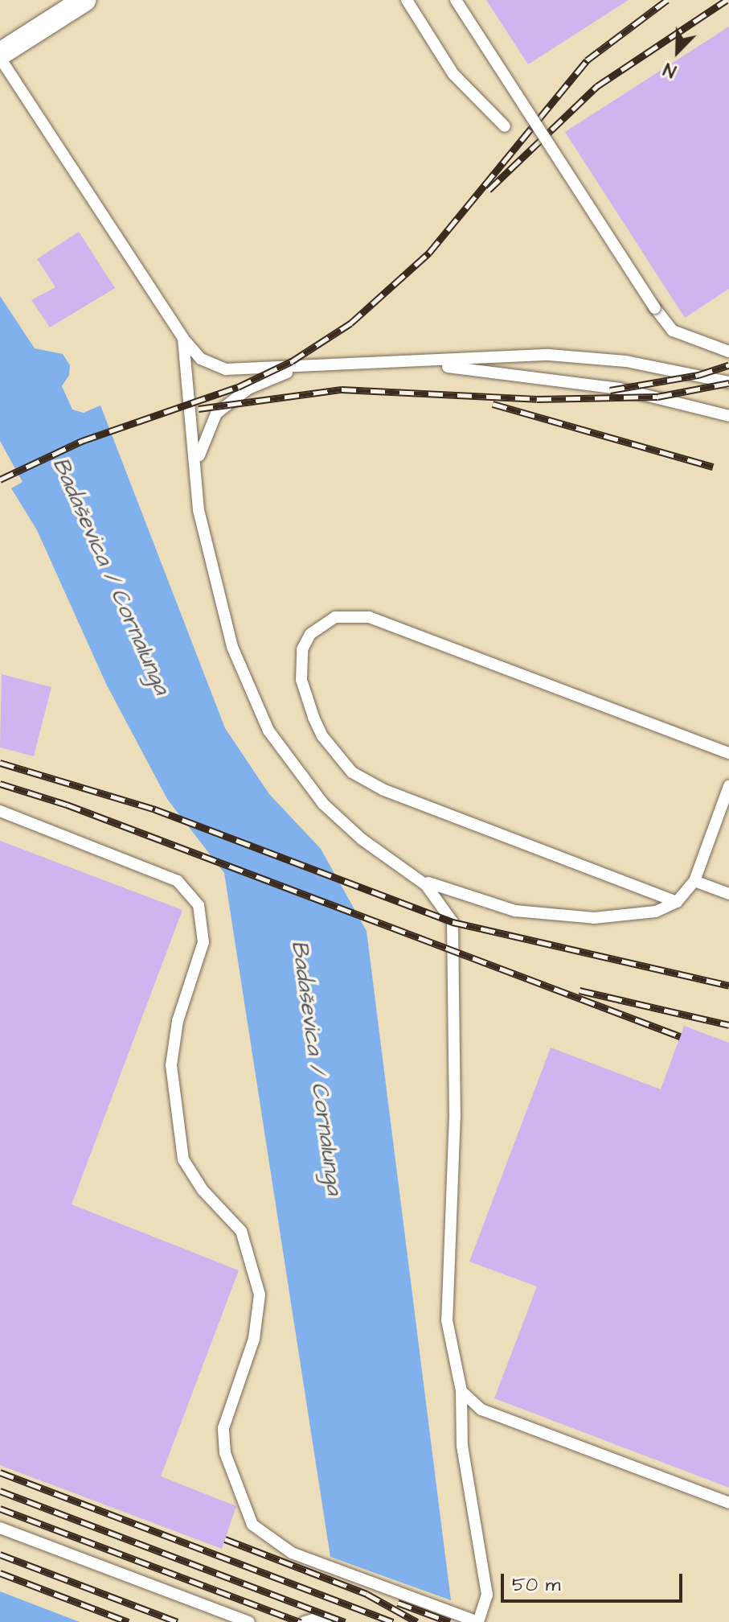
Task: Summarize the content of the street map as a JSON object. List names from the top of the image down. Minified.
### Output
{"water":["Badaševica / Cornalunga"],"scale_bar":"50 m","north":"bottom left"}
